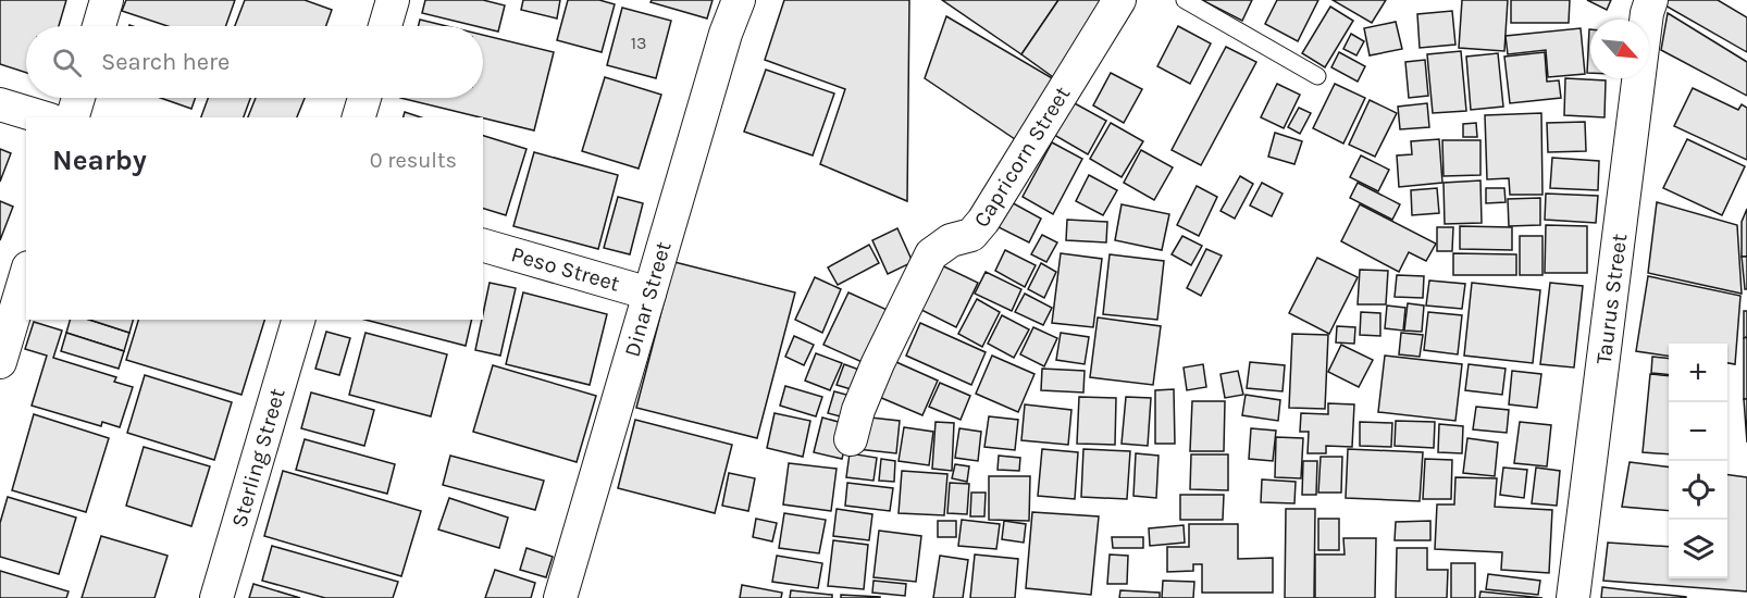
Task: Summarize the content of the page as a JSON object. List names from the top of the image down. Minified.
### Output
{"streets":{"street":["Capricorn Street","Peso Street","Dinar Street","Taurus Street","Sterling Street"]},"crossings":[["Peso Street","Dinar Street"]],"house_numbers":["13"],"north":"bottom right","page":{"search":"Search here","heading":["Nearby","0 results"],"map_buttons":["+","−"]}}
